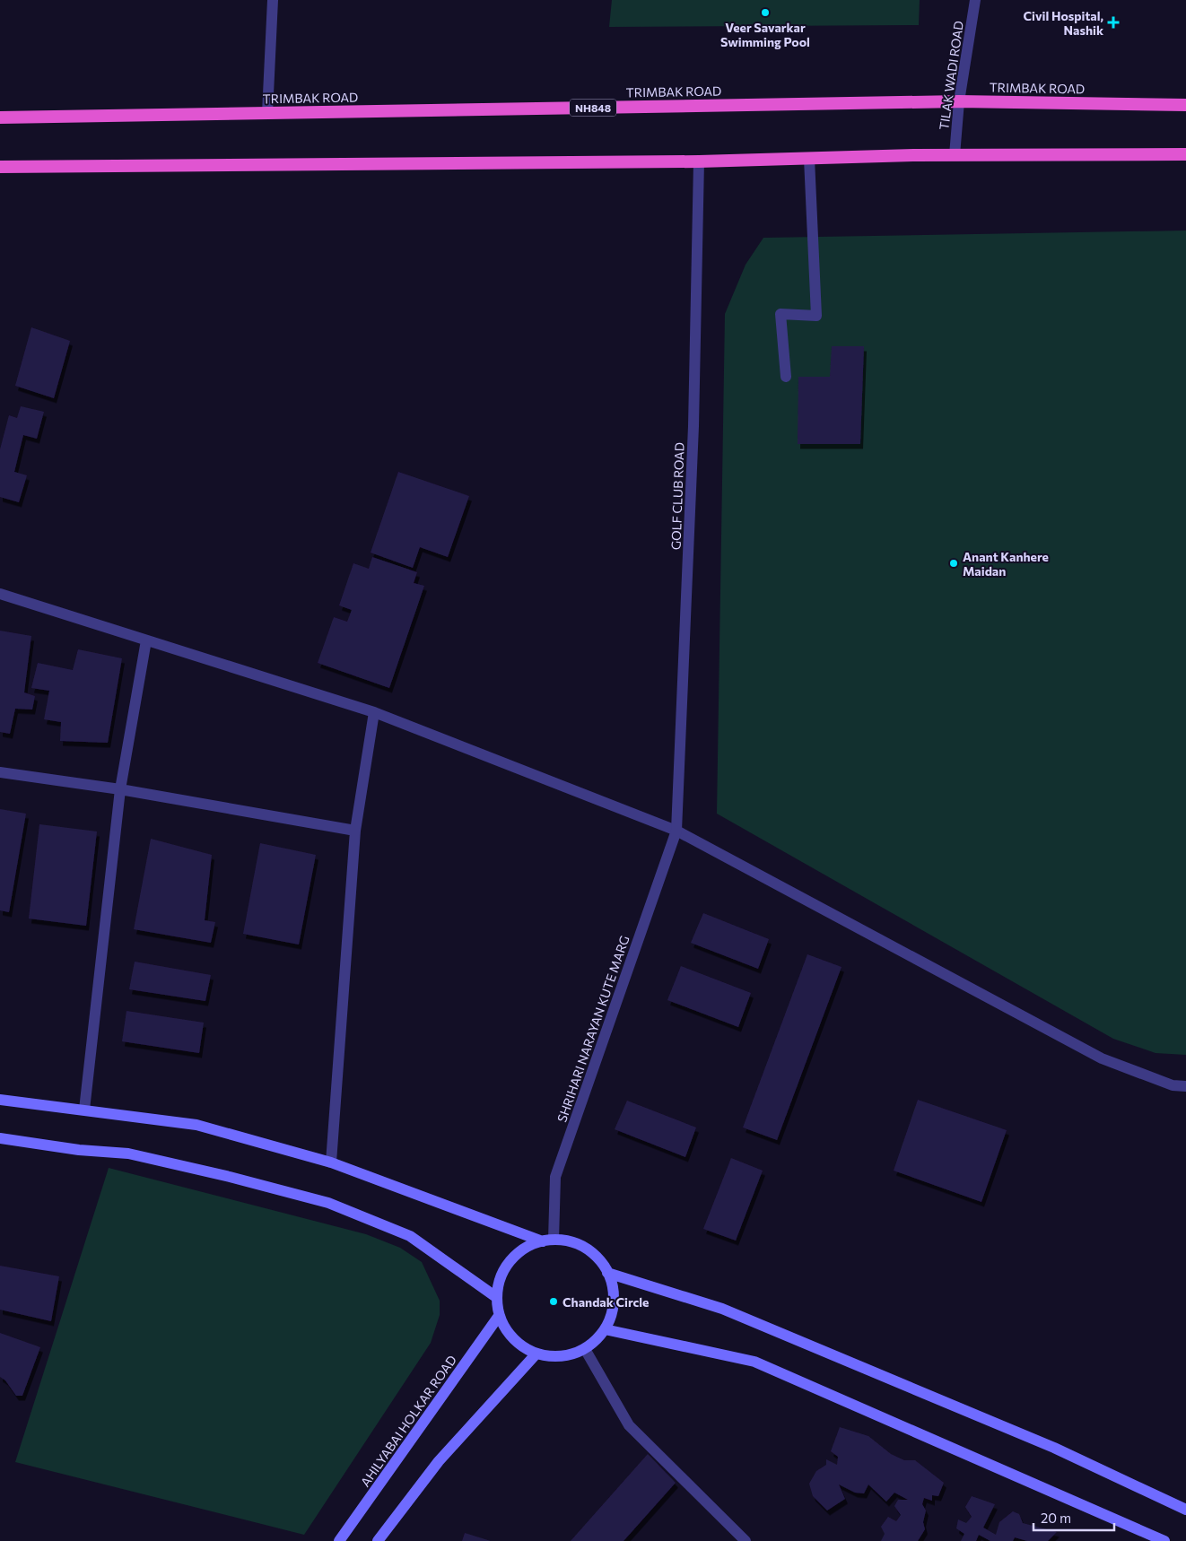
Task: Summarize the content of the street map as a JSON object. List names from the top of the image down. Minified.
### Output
{"streets":{"highway":["TRIMBAK ROAD","NH848"],"main road":["AHILYABAI HOLKAR ROAD"],"street":["TILAK WADI ROAD","GOLF CLUB ROAD","SHRIHARI NARAYAN KUTE MARG"]},"crossings":[["TILAK WADI ROAD","TRIMBAK ROAD"],["GOLF CLUB ROAD","SHRIHARI NARAYAN KUTE MARG"],["SHRIHARI NARAYAN KUTE MARG","AHILYABAI HOLKAR ROAD"]],"places":{"other":["Veer Savarkar Swimming Pool","Anant Kanhere Maidan","Chandak Circle"],"health":["Civil Hospital, Nashik"]},"scale_bar":"20 m"}
